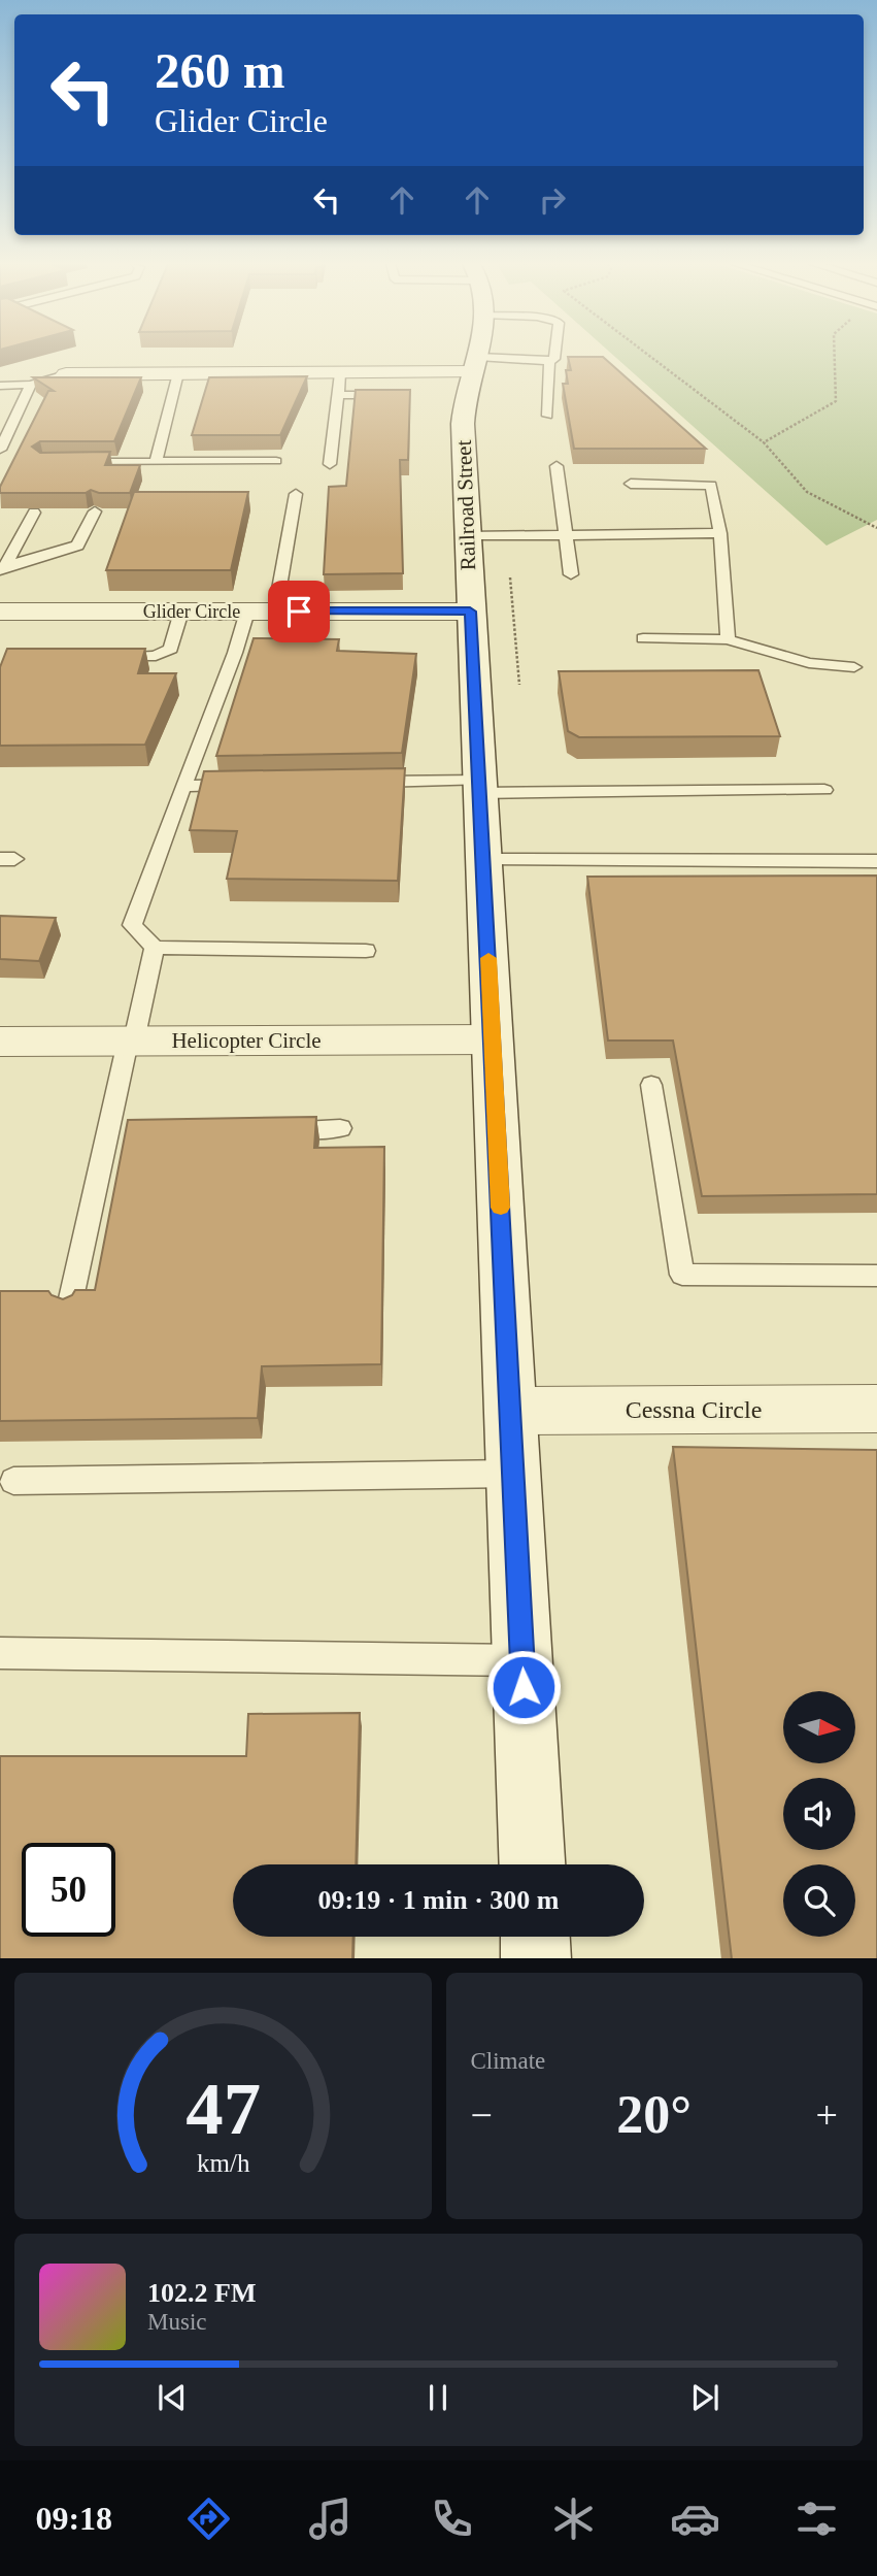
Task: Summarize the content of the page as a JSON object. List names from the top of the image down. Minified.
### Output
{"streets":{"main road":["Railroad Street"],"street":["Glider Circle","Helicopter Circle","Cessna Circle"]},"crossings":[["Railroad Street","Glider Circle"],["Railroad Street","Helicopter Circle"],["Railroad Street","Cessna Circle"]],"north":"right","page":{"turn":["260 m","Glider Circle"],"limit":"50","trip":"09:19 · 1 min · 300 m","tile":"Climate","heat":["−","20°","+"],"song":["102.2 FM","Music"],"tabs":"09:18","gauge":["47","km/h"]}}
